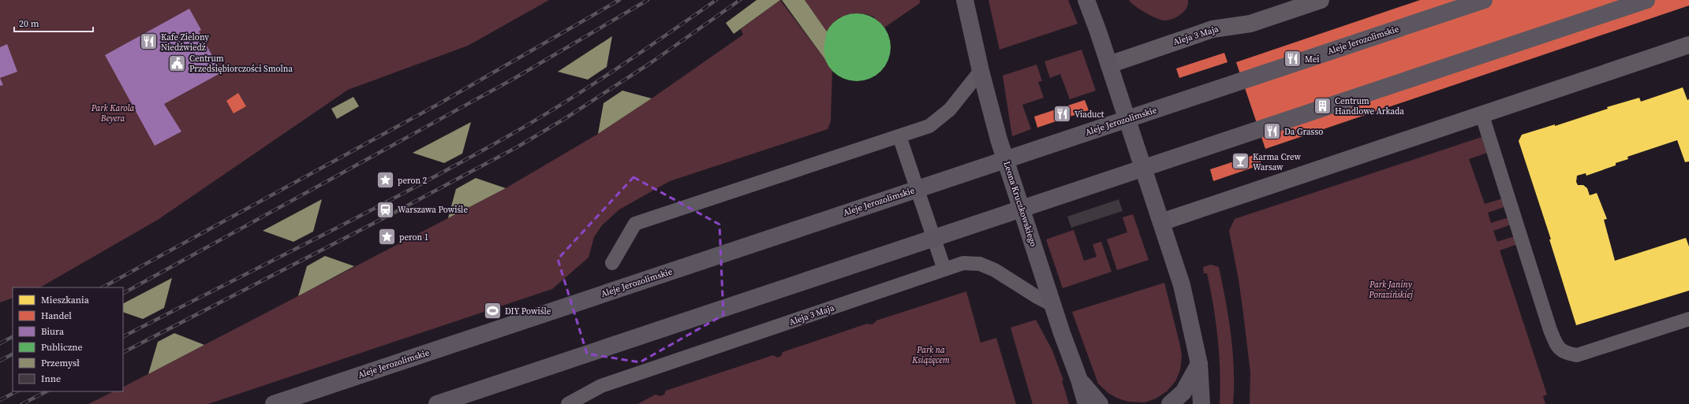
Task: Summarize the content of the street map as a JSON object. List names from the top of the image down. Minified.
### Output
{"streets":{"main road":["Aleje Jerozolimskie","Leona Kruczkowskiego"],"street":["Aleja 3 Maja"]},"crossings":[["Aleja 3 Maja","Leona Kruczkowskiego"]],"parks":["Park Karola Beyera","Park Janiny Porazińskiej","Park na Książęcem"],"places":{"restaurant":["Kafe Zielony Niedźwiedź","Mei","Viaduct","Da Grasso"],"public building":["Centrum Przedsiębiorczości Smolna"],"building":["Centrum Handlowe Arkada"],"bar":["Karma Crew Warsaw"],"place":["peron 2","peron 1"],"station":["Warszawa Powiśle"],"sports":["DIY Powiśle"]},"legend":["Mieszkania","Handel","Biura","Publiczne","Przemysł","Inne"],"scale_bar":"20 m"}
